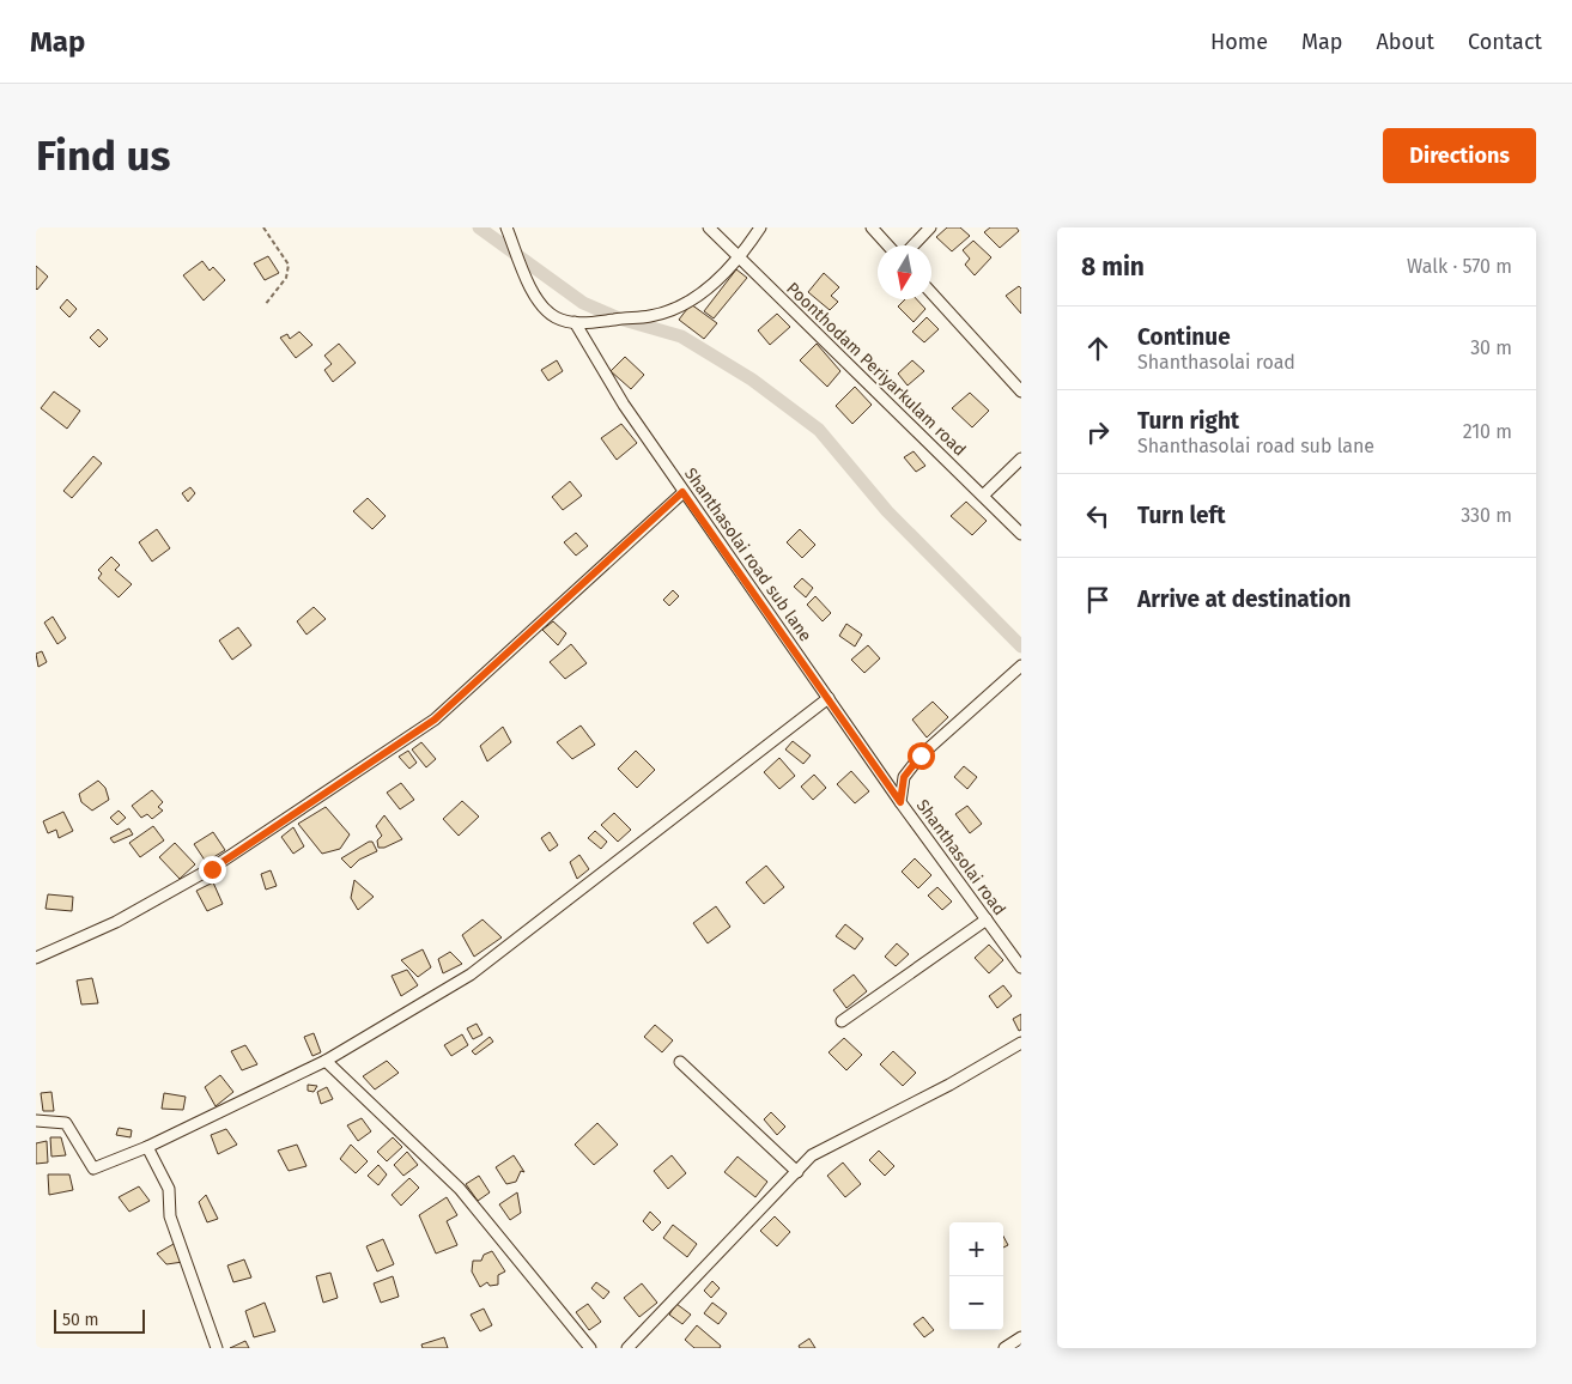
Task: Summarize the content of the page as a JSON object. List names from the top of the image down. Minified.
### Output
{"streets":{"street":["Poonthodam Periyarkulam road","Shanthasolai road sub lane","Shanthasolai road"]},"crossings":[["Shanthasolai road sub lane","Shanthasolai road"]],"scale_bar":"50 m","north":"bottom","page":{"header":"Map","nav":["Home","Map","About","Contact"],"buttons":"Directions","title":"Find us","heading":["8 min","Walk · 570 m"],"list":[["Continue","Shanthasolai road","30 m"],["Turn right","Shanthasolai road sub lane","210 m"],["Turn left","330 m"],"Arrive at destination"],"map_buttons":["+","−"],"scale":"50 m"}}
